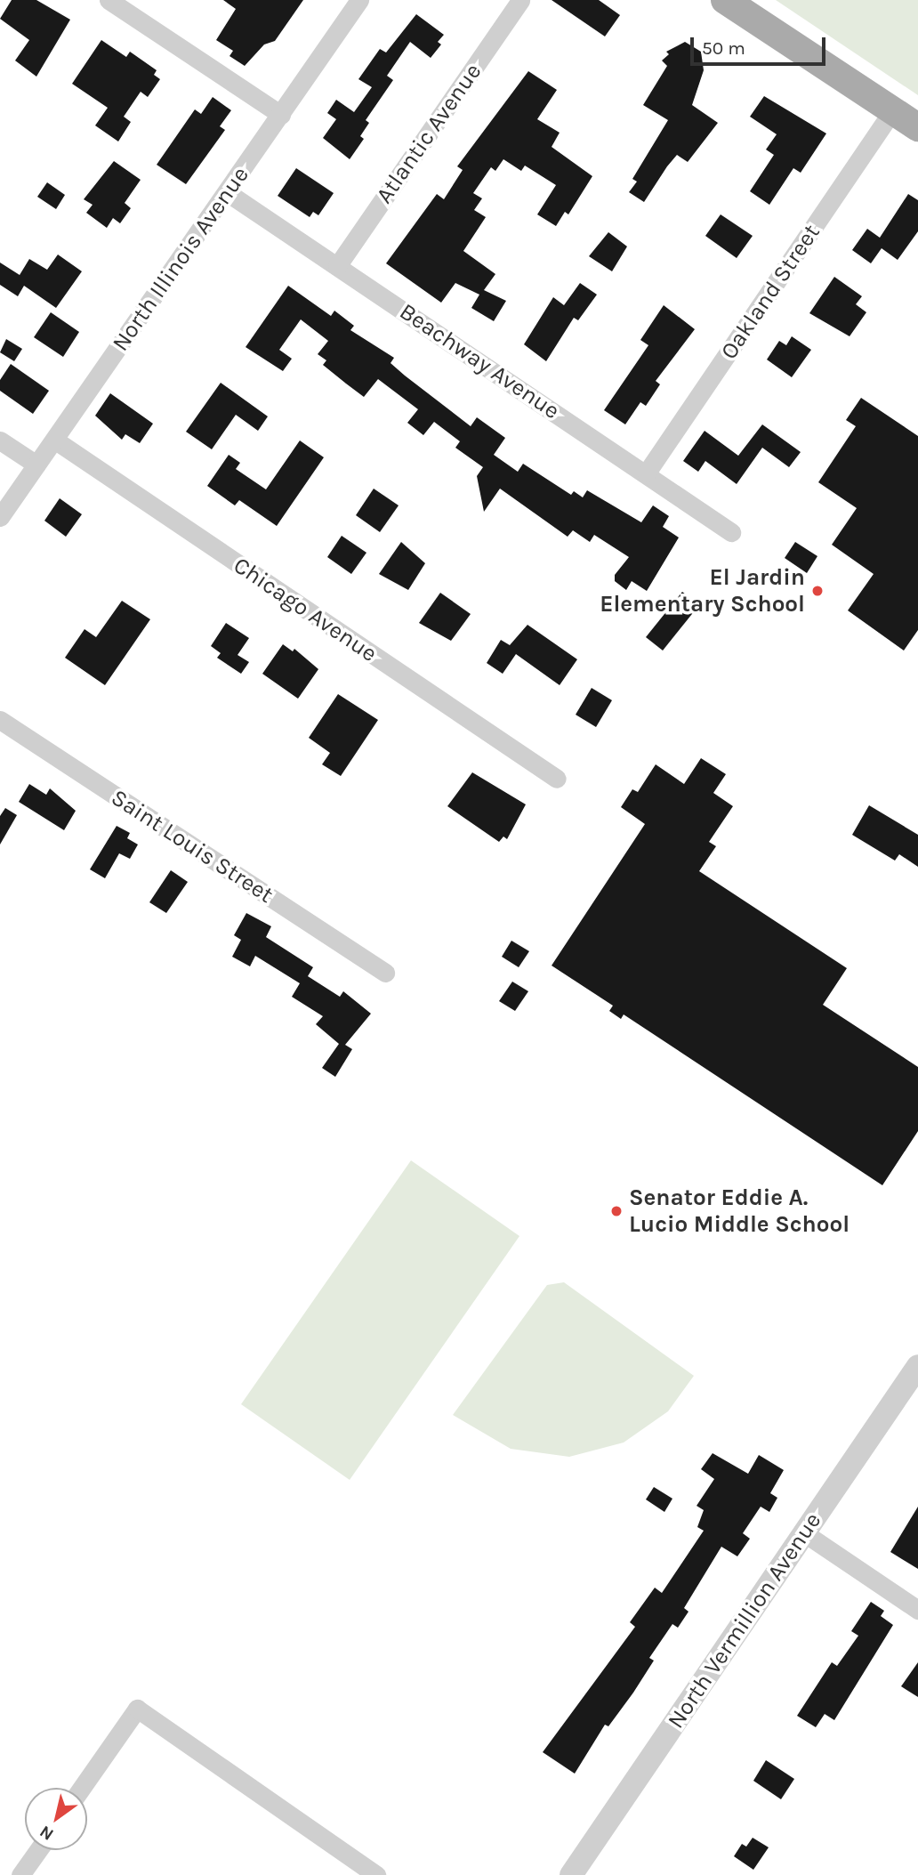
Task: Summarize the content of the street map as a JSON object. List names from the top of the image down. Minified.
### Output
{"streets":{"street":["Atlantic Avenue","North Illinois Avenue","Oakland Street","Beachway Avenue","Chicago Avenue","Saint Louis Street","North Vermillion Avenue"]},"crossings":[["Atlantic Avenue","Beachway Avenue"],["North Illinois Avenue","Beachway Avenue"],["North Illinois Avenue","Chicago Avenue"],["Oakland Street","Beachway Avenue"]],"places":["El Jardin Elementary School","Senator Eddie A. Lucio Middle School"],"scale_bar":"50 m","north":"bottom left"}
